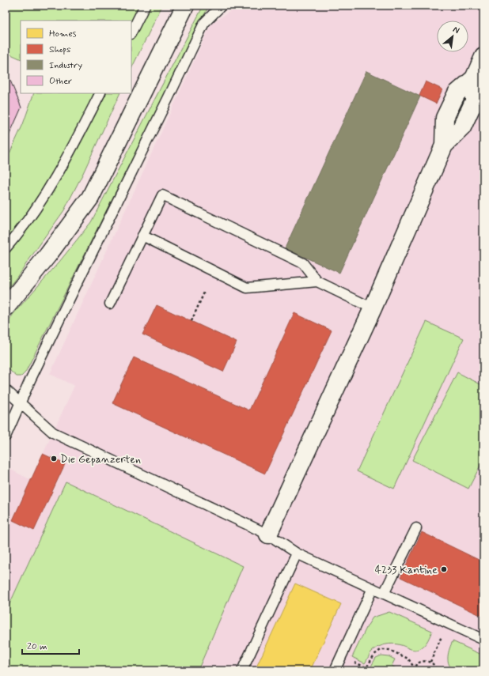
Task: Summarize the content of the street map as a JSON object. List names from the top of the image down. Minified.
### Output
{"places":["Die Gepanzerten","4233 Kantine"],"legend":["Homes","Shops","Industry","Other"],"scale_bar":"20 m","north":"top right"}
